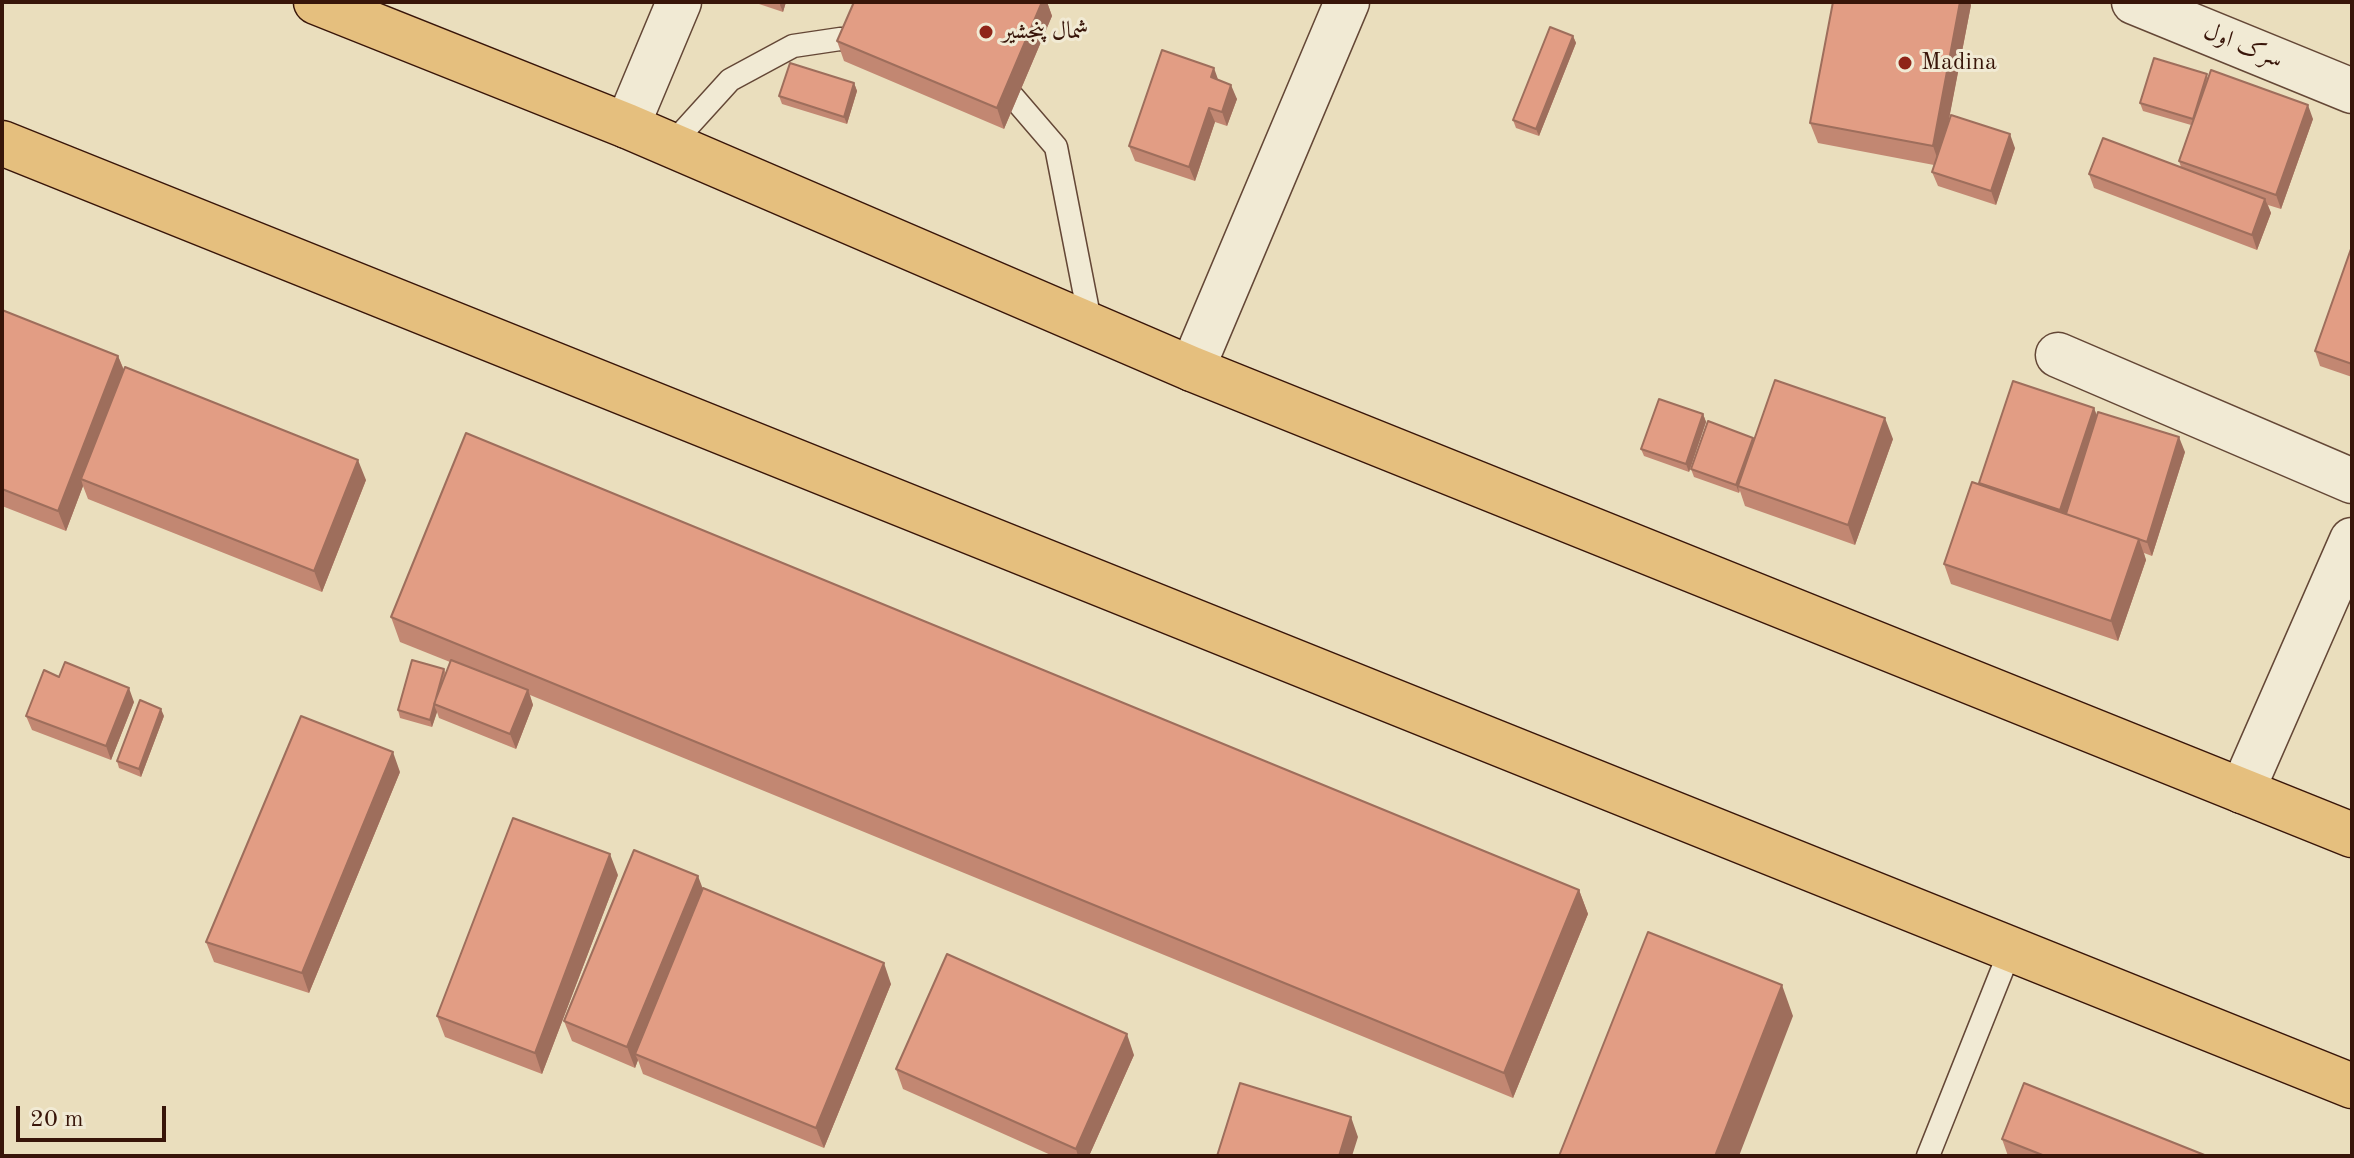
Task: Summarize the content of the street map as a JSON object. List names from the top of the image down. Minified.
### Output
{"streets":{"street":["سرک‌ اول"]},"places":["شمال پنجشیر","Madina"],"scale_bar":"20 m"}
